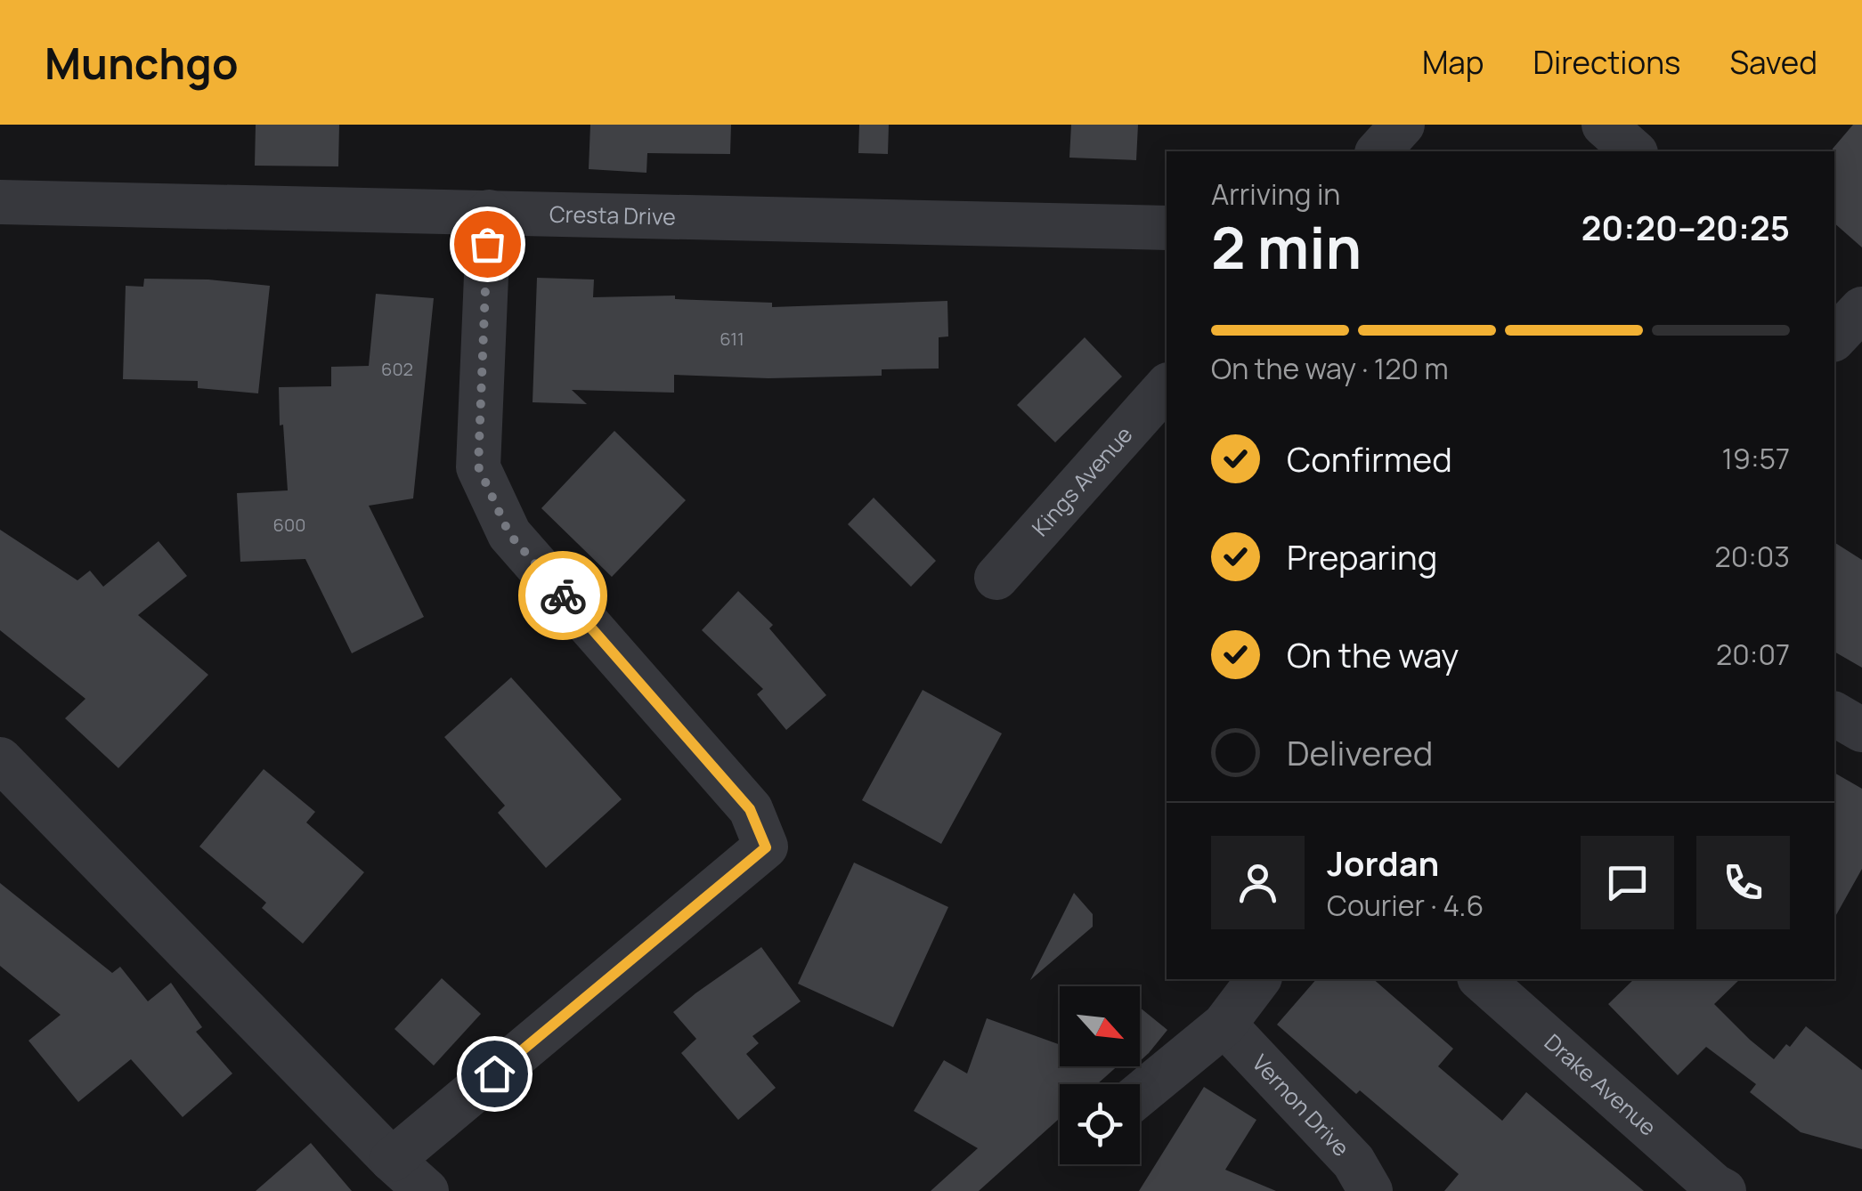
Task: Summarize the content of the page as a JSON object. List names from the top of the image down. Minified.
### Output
{"streets":{"street":["Cresta Drive","Kings Avenue","Drake Avenue","Vernon Drive"]},"house_numbers":["611","602","600"],"north":"bottom right","page":{"header":"Munchgo","nav":["Map","Directions","Saved"],"heading":["2 min","Arriving in","20:20–20:25"],"panel":["Jordan","Courier · 4.6"],"bar":"On the way · 120 m","list":[["Confirmed","19:57"],["Preparing","20:03"],["On the way","20:07"],"Delivered"]}}
